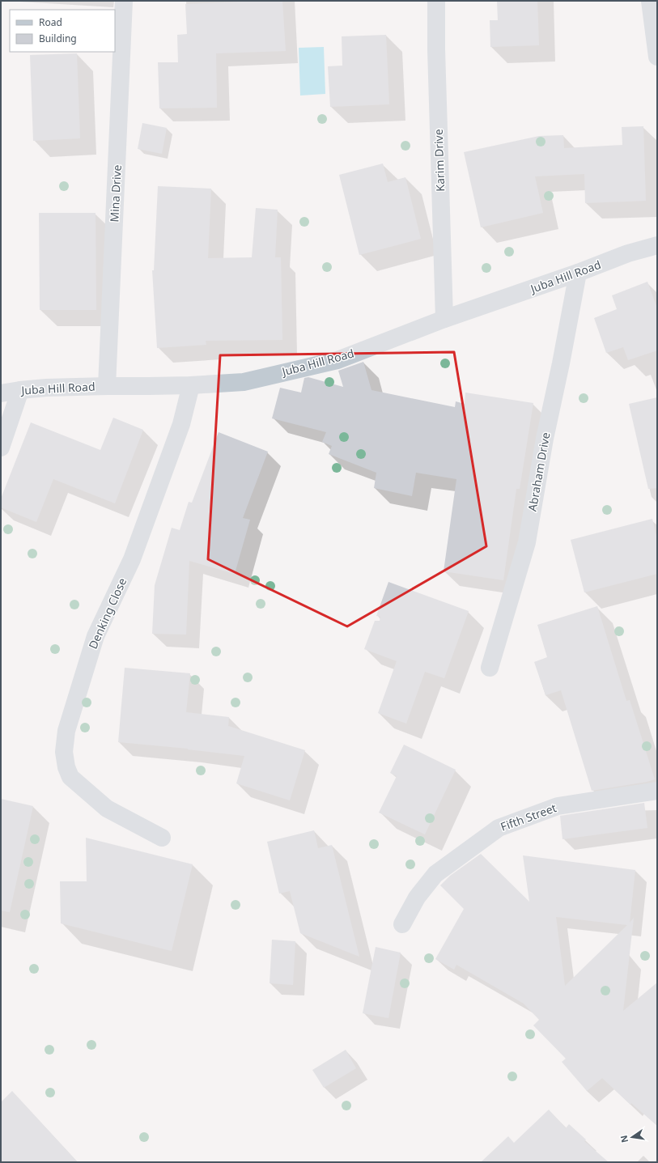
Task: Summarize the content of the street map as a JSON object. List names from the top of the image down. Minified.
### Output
{"streets":{"street":["Karim Drive","Mina Drive","Juba Hill Road","Abraham Drive","Denking Close","Fifth Street"]},"crossings":[["Karim Drive","Juba Hill Road"],["Mina Drive","Juba Hill Road"],["Juba Hill Road","Abraham Drive"],["Juba Hill Road","Denking Close"]],"legend":["Road","Building"],"north":"left"}
